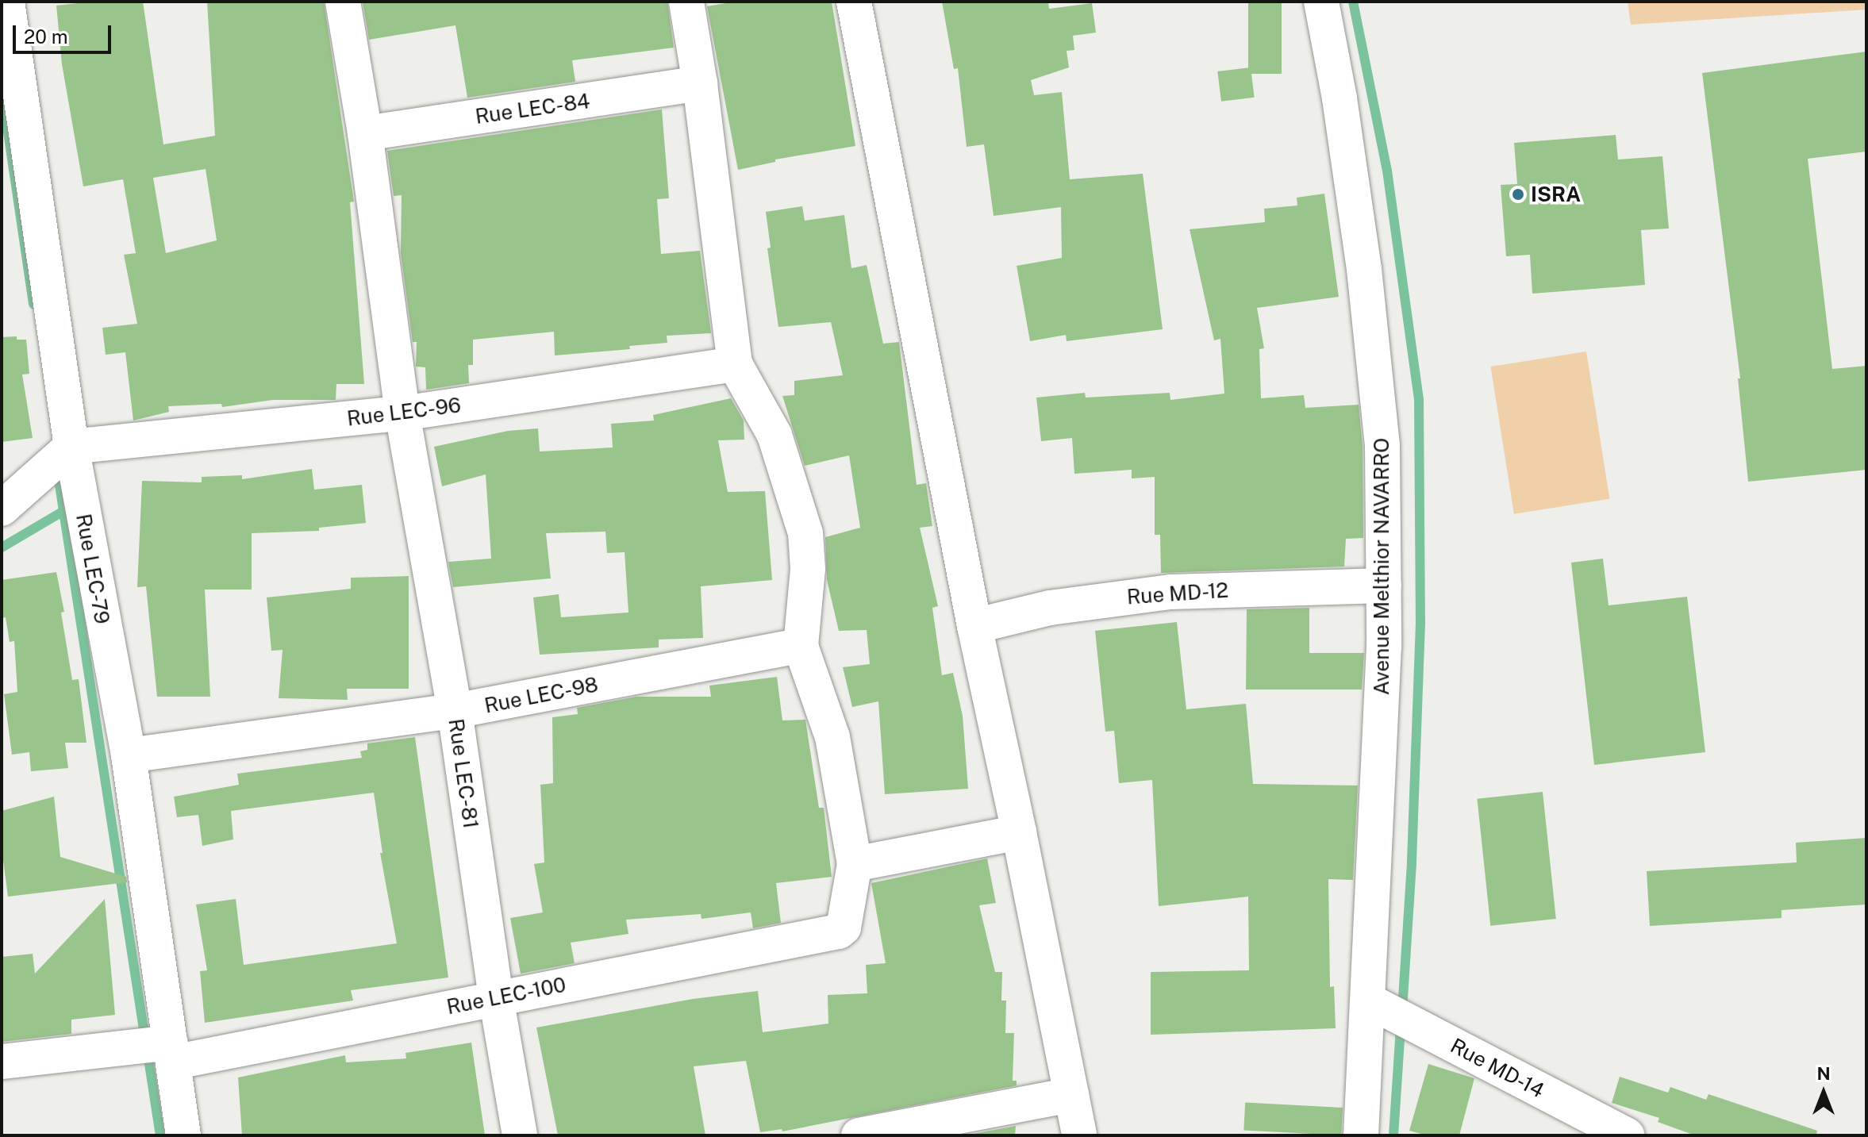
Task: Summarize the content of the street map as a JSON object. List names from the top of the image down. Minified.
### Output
{"streets":{"street":["Rue LEC-84","Rue LEC-96","Avenue Melthior NAVARRO","Rue LEC-79","Rue MD-12","Rue LEC-98","Rue LEC-81","Rue LEC-100","Rue MD-14"]},"crossings":[["Rue LEC-84","Rue LEC-81"],["Rue LEC-96","Rue LEC-79"],["Rue LEC-96","Rue LEC-81"],["Avenue Melthior NAVARRO","Rue MD-12"],["Avenue Melthior NAVARRO","Rue MD-14"],["Rue LEC-79","Rue LEC-98"],["Rue LEC-79","Rue LEC-100"],["Rue LEC-98","Rue LEC-81"],["Rue LEC-81","Rue LEC-100"]],"places":["ISRA"],"scale_bar":"20 m","north":"top"}
